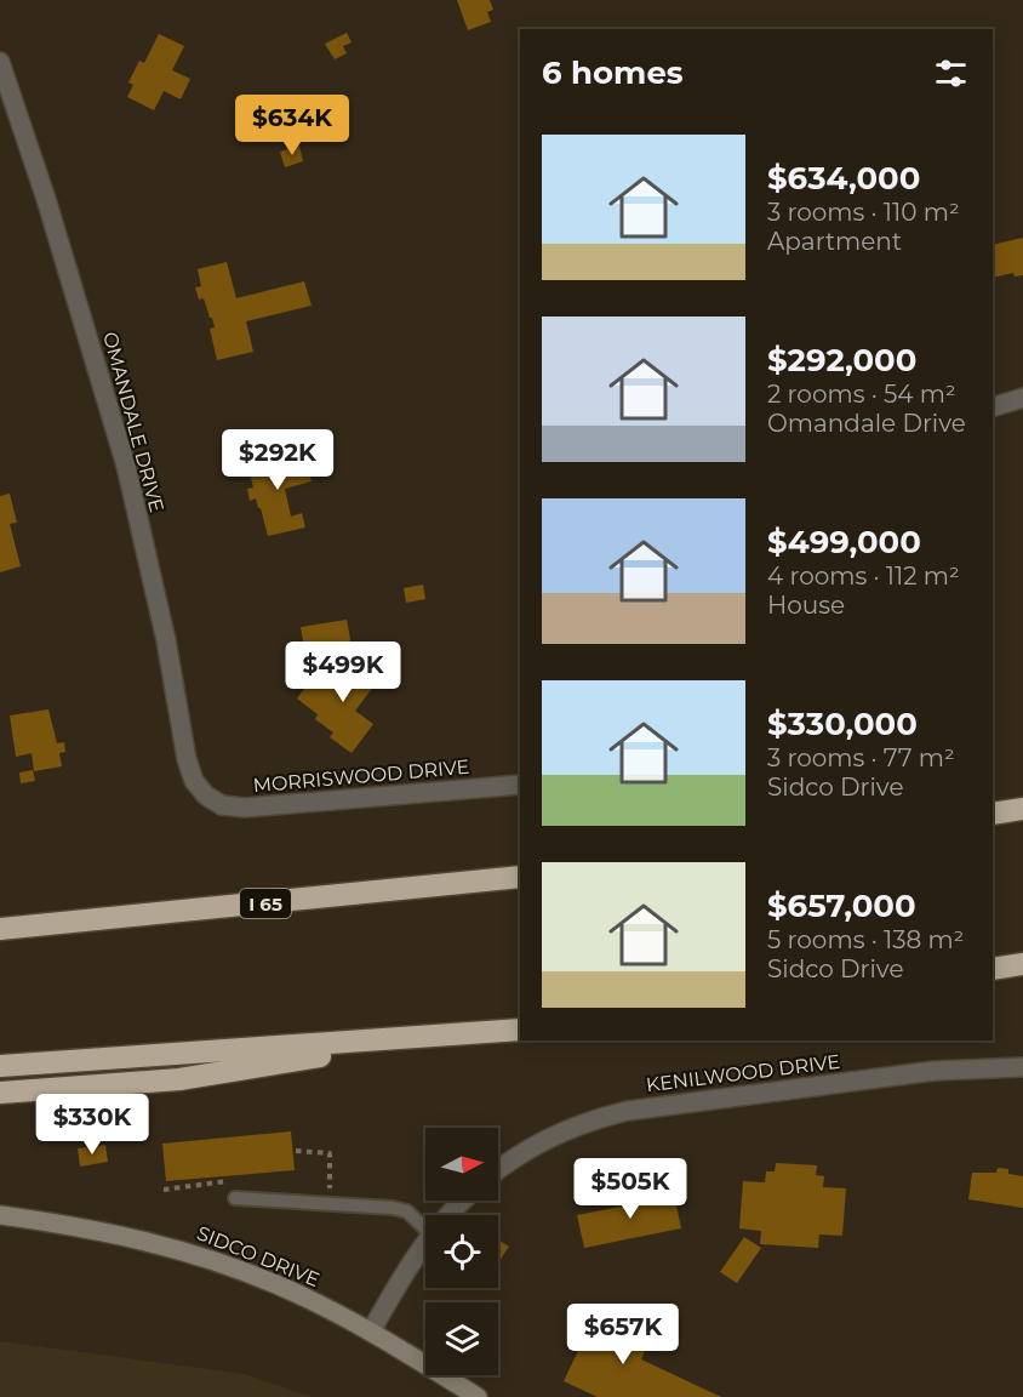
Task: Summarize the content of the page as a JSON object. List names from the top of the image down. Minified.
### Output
{"streets":{"highway":["I 65"],"main road":["SIDCO DRIVE"],"street":["OMANDALE DRIVE","MORRISWOOD DRIVE","KENILWOOD DRIVE"]},"crossings":[["OMANDALE DRIVE","MORRISWOOD DRIVE"]],"north":"right","page":{"heading":"6 homes","price":["$634K","$292K","$499K","$330K","$505K","$657K"],"list":[{"name":"$634,000","note":"3 rooms · 110 m² · Apartment"},{"name":"$292,000","note":"2 rooms · 54 m² · Omandale Drive"},{"name":"$499,000","note":"4 rooms · 112 m² · House"},{"name":"$330,000","note":"3 rooms · 77 m² · Sidco Drive"},{"name":"$657,000","note":"5 rooms · 138 m² · Sidco Drive"}]}}
